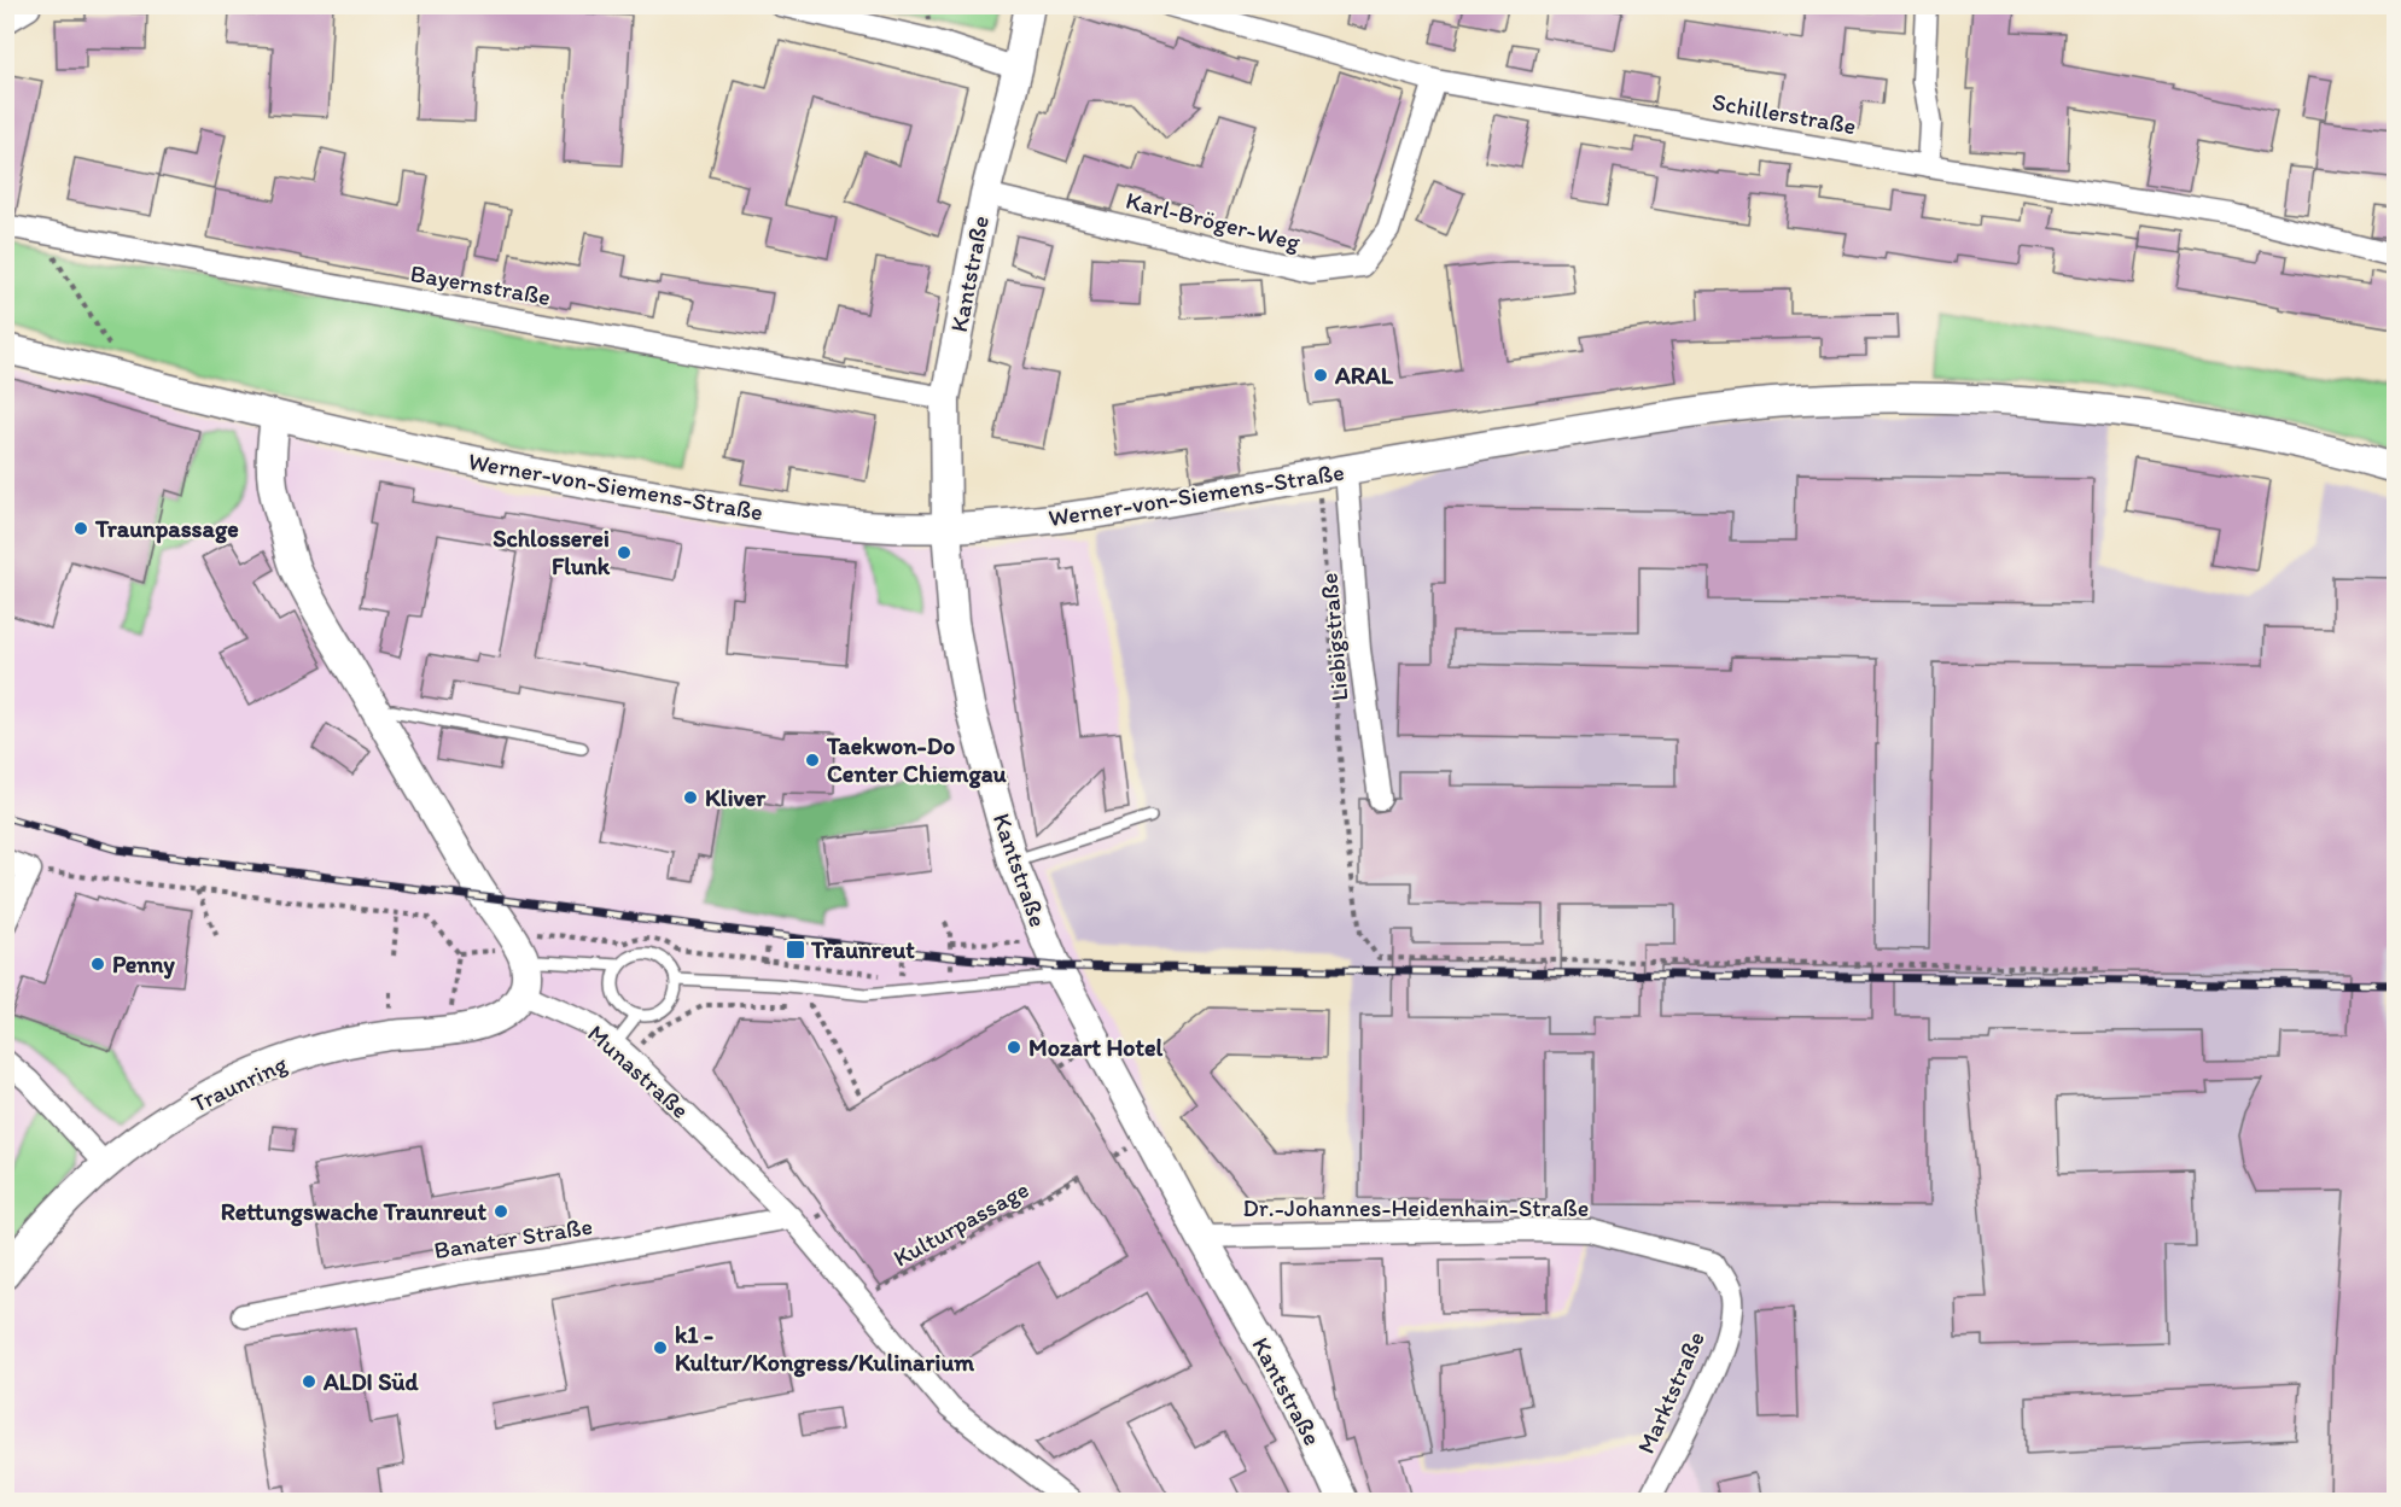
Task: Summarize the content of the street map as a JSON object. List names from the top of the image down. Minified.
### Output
{"streets":{"street":["Schillerstraße","Karl-Bröger-Weg","Kantstraße","Bayernstraße","Werner-von-Siemens-Straße","Liebigstraße","Munastraße","Traunring","Dr.-Johannes-Heidenhain-Straße","Banater Straße","Marktstraße"],"path":["Kulturpassage"]},"crossings":[["Schillerstraße","Karl-Bröger-Weg"],["Karl-Bröger-Weg","Kantstraße"],["Kantstraße","Bayernstraße"],["Kantstraße","Werner-von-Siemens-Straße"],["Kantstraße","Dr.-Johannes-Heidenhain-Straße"],["Werner-von-Siemens-Straße","Liebigstraße"],["Munastraße","Traunring"],["Munastraße","Kulturpassage"],["Munastraße","Banater Straße"],["Dr.-Johannes-Heidenhain-Straße","Marktstraße"]],"places":{"other":["ARAL","Traunpassage","Schlosserei Flunk","Taekwon-Do Center Chiemgau","Kliver","Penny","Mozart Hotel","Rettungswache Traunreut","k1 - Kultur/Kongress/Kulinarium","ALDI Süd"],"transit":["Traunreut"]}}
